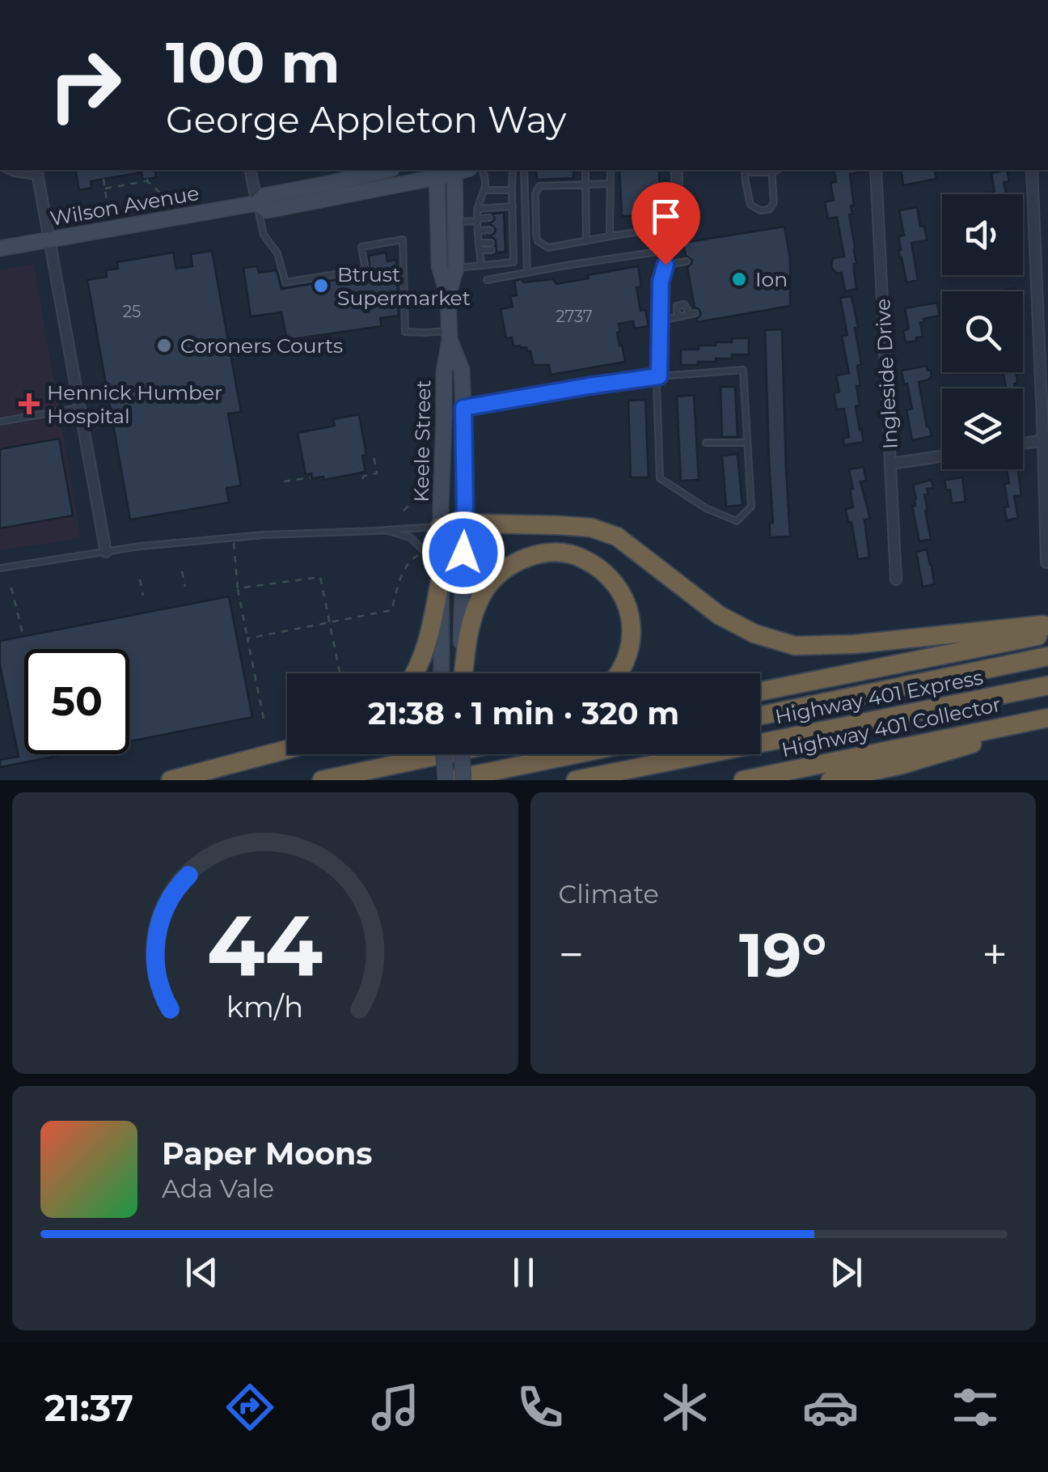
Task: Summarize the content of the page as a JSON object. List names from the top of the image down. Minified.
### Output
{"streets":{"highway":["Highway 401 Express","Highway 401 Collector"],"main road":["Wilson Avenue","Keele Street"],"street":["Ingleside Drive"]},"crossings":[["Wilson Avenue","Keele Street"]],"places":{"other":["Ion","Btrust Supermarket","Coroners Courts"],"health":["Hennick Humber Hospital"]},"house_numbers":["25","2737"],"page":{"turn":["100 m","George Appleton Way"],"limit":"50","trip":"21:38 · 1 min · 320 m","tile":"Climate","heat":["−","19°","+"],"song":["Paper Moons","Ada Vale"],"tabs":"21:37","gauge":["44","km/h"]}}
